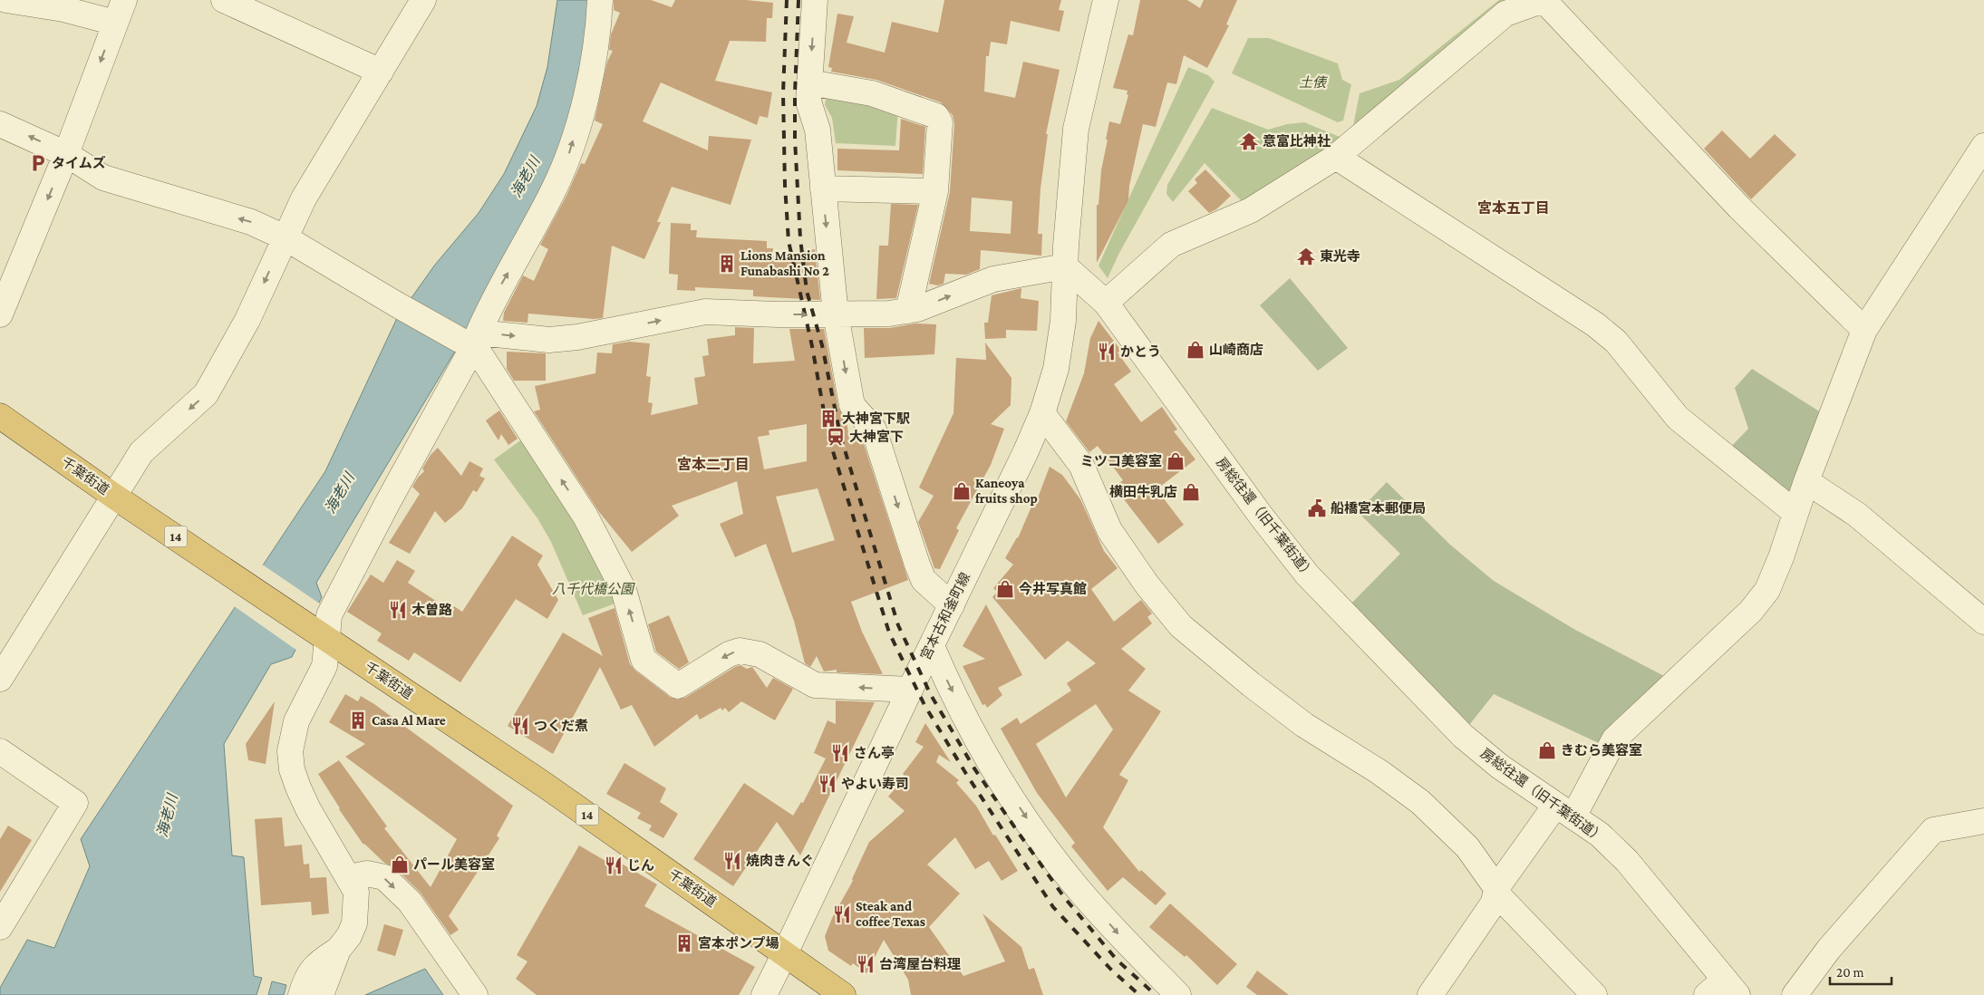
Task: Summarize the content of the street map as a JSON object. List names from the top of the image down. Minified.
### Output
{"streets":{"highway":["千葉街道","14"],"street":["房総往還（旧千葉街道）","宮本古和釜町線"]},"crossings":[["千葉街道","宮本古和釜町線"],["房総往還（旧千葉街道）","宮本古和釜町線"]],"districts":["宮本五丁目","宮本二丁目"],"water":["海老川"],"parks":["土俵","八千代橋公園"],"places":{"temple":["意富比神社","東光寺"],"parking":["タイムズ"],"building":["Lions Mansion Funabashi No 2","大神宮下駅","Casa Al Mare","宮本ポンプ場"],"shop":["山崎商店","ミツコ美容室","Kaneoya fruits shop","横田牛乳店","今井写真館","きむら美容室","パール美容室"],"restaurant":["かとう","木曽路","つくだ煮","さん亭","やよい寿司","焼肉きんぐ","じん","Steak and coffee Texas","台湾屋台料理"],"station":["大神宮下"],"public building":["船橋宮本郵便局"]},"scale_bar":"20 m"}
